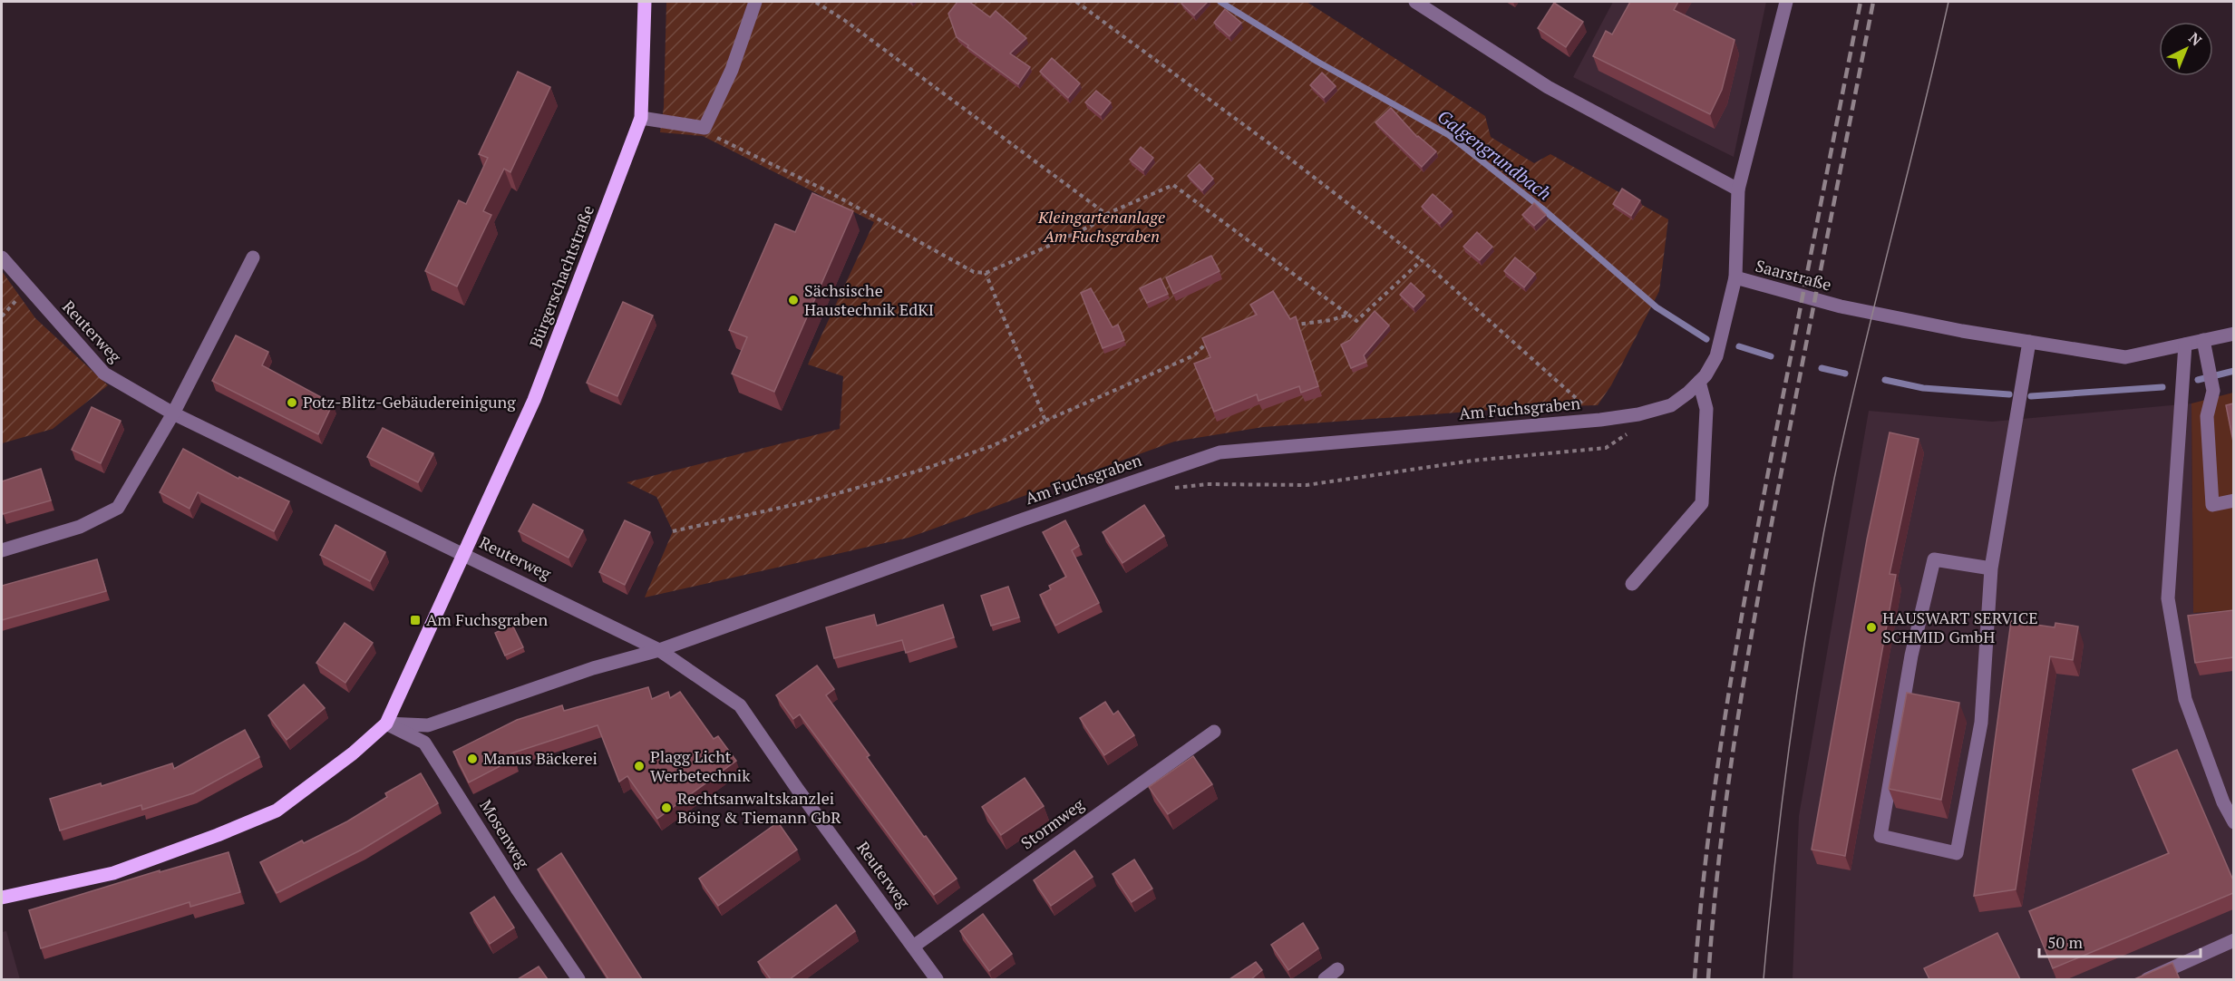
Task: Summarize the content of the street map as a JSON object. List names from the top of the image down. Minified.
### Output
{"streets":{"main road":["Bürgerschachtstraße"],"street":["Saarstraße","Reuterweg","Am Fuchsgraben","Stormweg","Mosenweg"]},"crossings":[["Saarstraße","Am Fuchsgraben"],["Bürgerschachtstraße","Reuterweg"],["Reuterweg","Am Fuchsgraben"],["Reuterweg","Stormweg"],["Am Fuchsgraben","Mosenweg"]],"water":["Galgengrundbach"],"parks":["Kleingartenanlage Am Fuchsgraben"],"places":{"other":["Sächsische Haustechnik EdKI","Potz-Blitz-Gebäudereinigung","HAUSWART SERVICE SCHMID GmbH","Manus Bäckerei","Plagg Licht Werbetechnik","Rechtsanwaltskanzlei Böing & Tiemann GbR"],"transit":["Am Fuchsgraben"]},"scale_bar":"50 m","north":"top right"}
